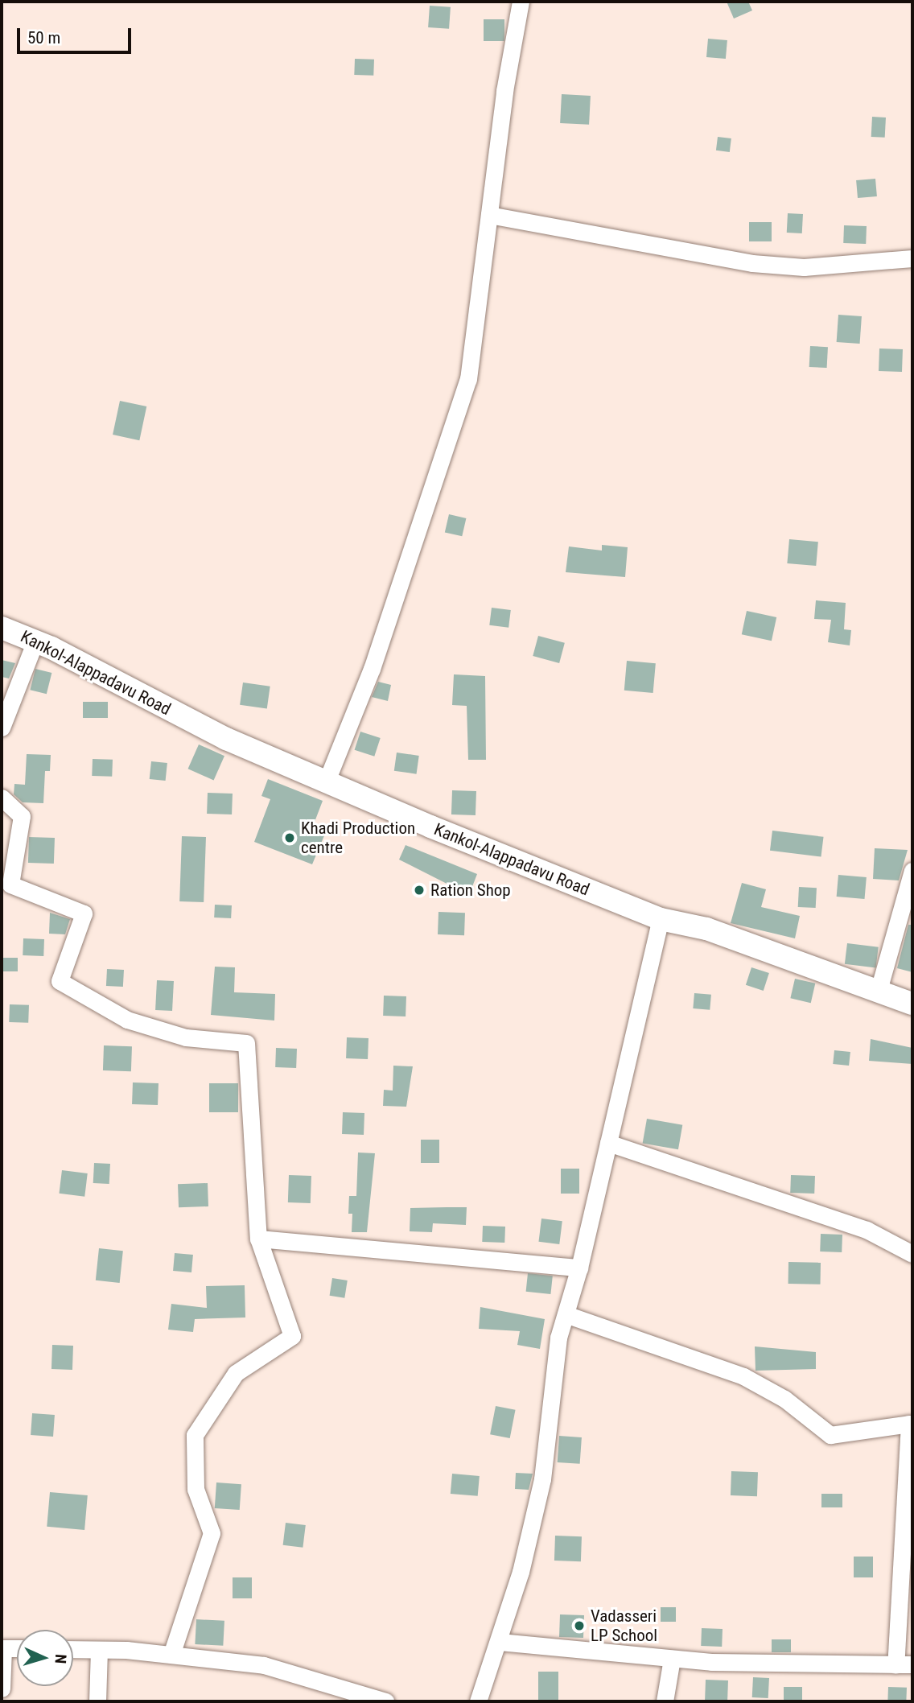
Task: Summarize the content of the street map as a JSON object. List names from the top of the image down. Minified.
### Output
{"streets":{"main road":["Kankol-Alappadavu Road"]},"places":["Khadi Production centre","Ration Shop","Vadasseri LP School"],"scale_bar":"50 m","north":"right"}
